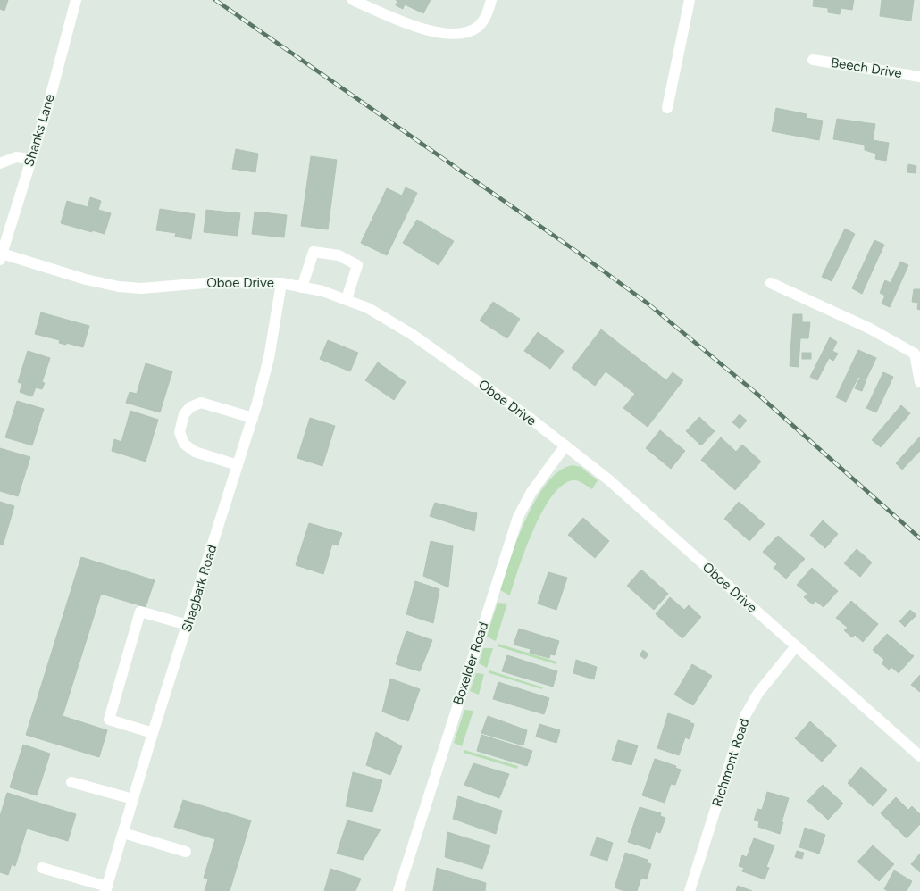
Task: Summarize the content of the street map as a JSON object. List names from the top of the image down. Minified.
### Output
{"streets":{"street":["Beech Drive","Shanks Lane","Oboe Drive","Shagbark Road","Boxelder Road","Richmont Road"]},"crossings":[["Shanks Lane","Oboe Drive"],["Oboe Drive","Shagbark Road"],["Oboe Drive","Boxelder Road"],["Oboe Drive","Richmont Road"]]}
